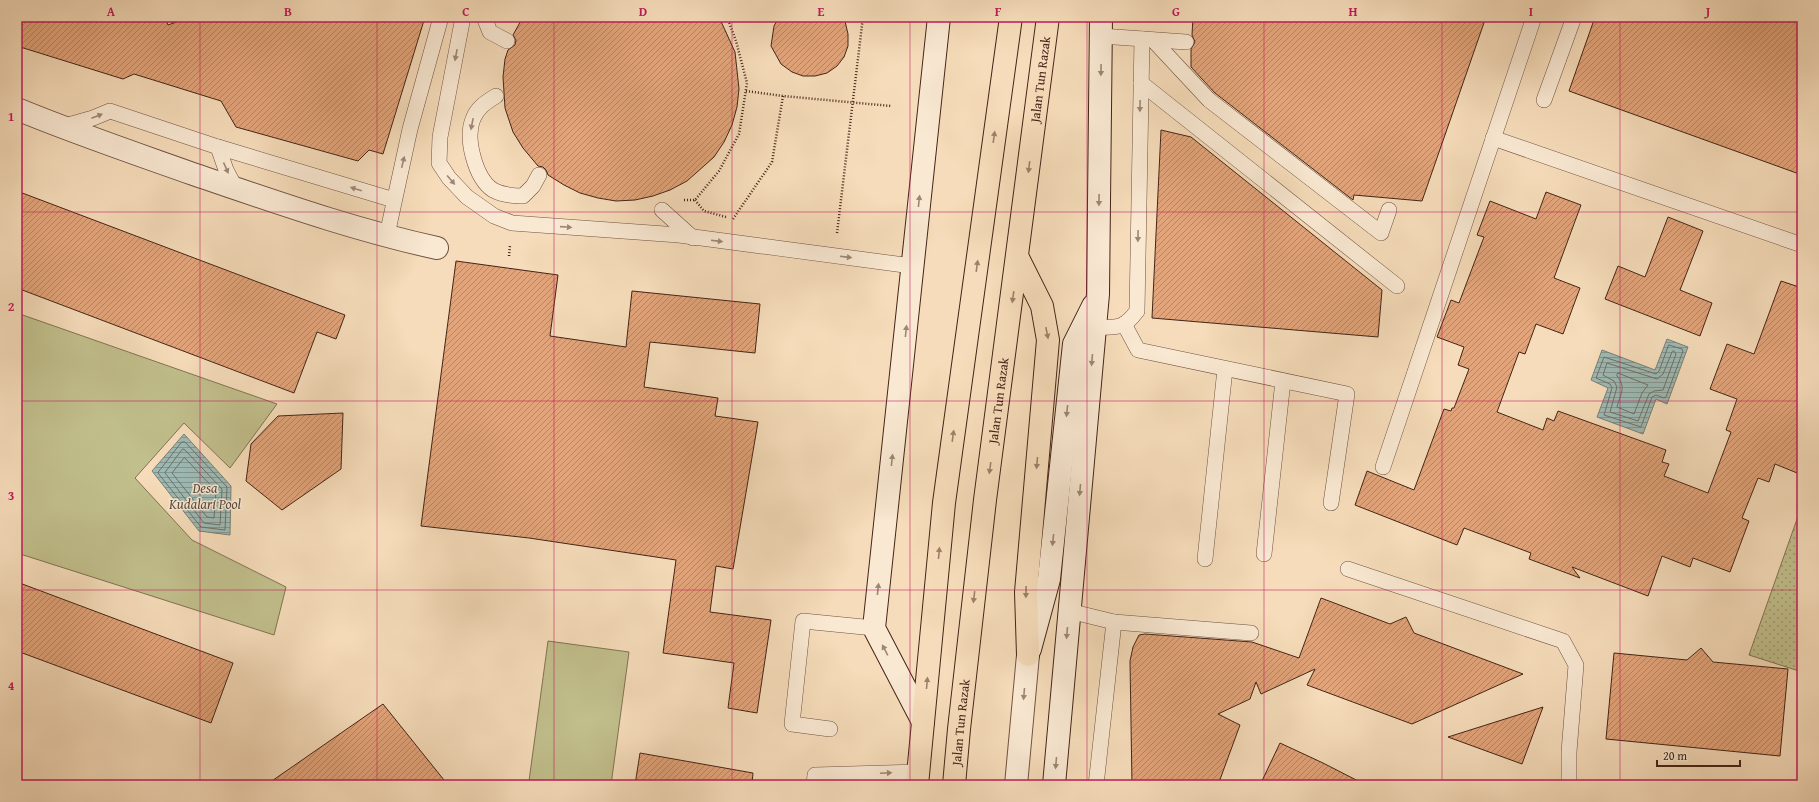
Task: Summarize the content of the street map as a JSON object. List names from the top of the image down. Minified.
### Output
{"streets":{"main road":["Jalan Tun Razak"]},"water":["Desa Kudalari Pool"],"scale_bar":"20 m","grid":{"columns":["A","B","C","D","E","F","G","H","I","J"],"rows":["1","2","3","4"]}}
